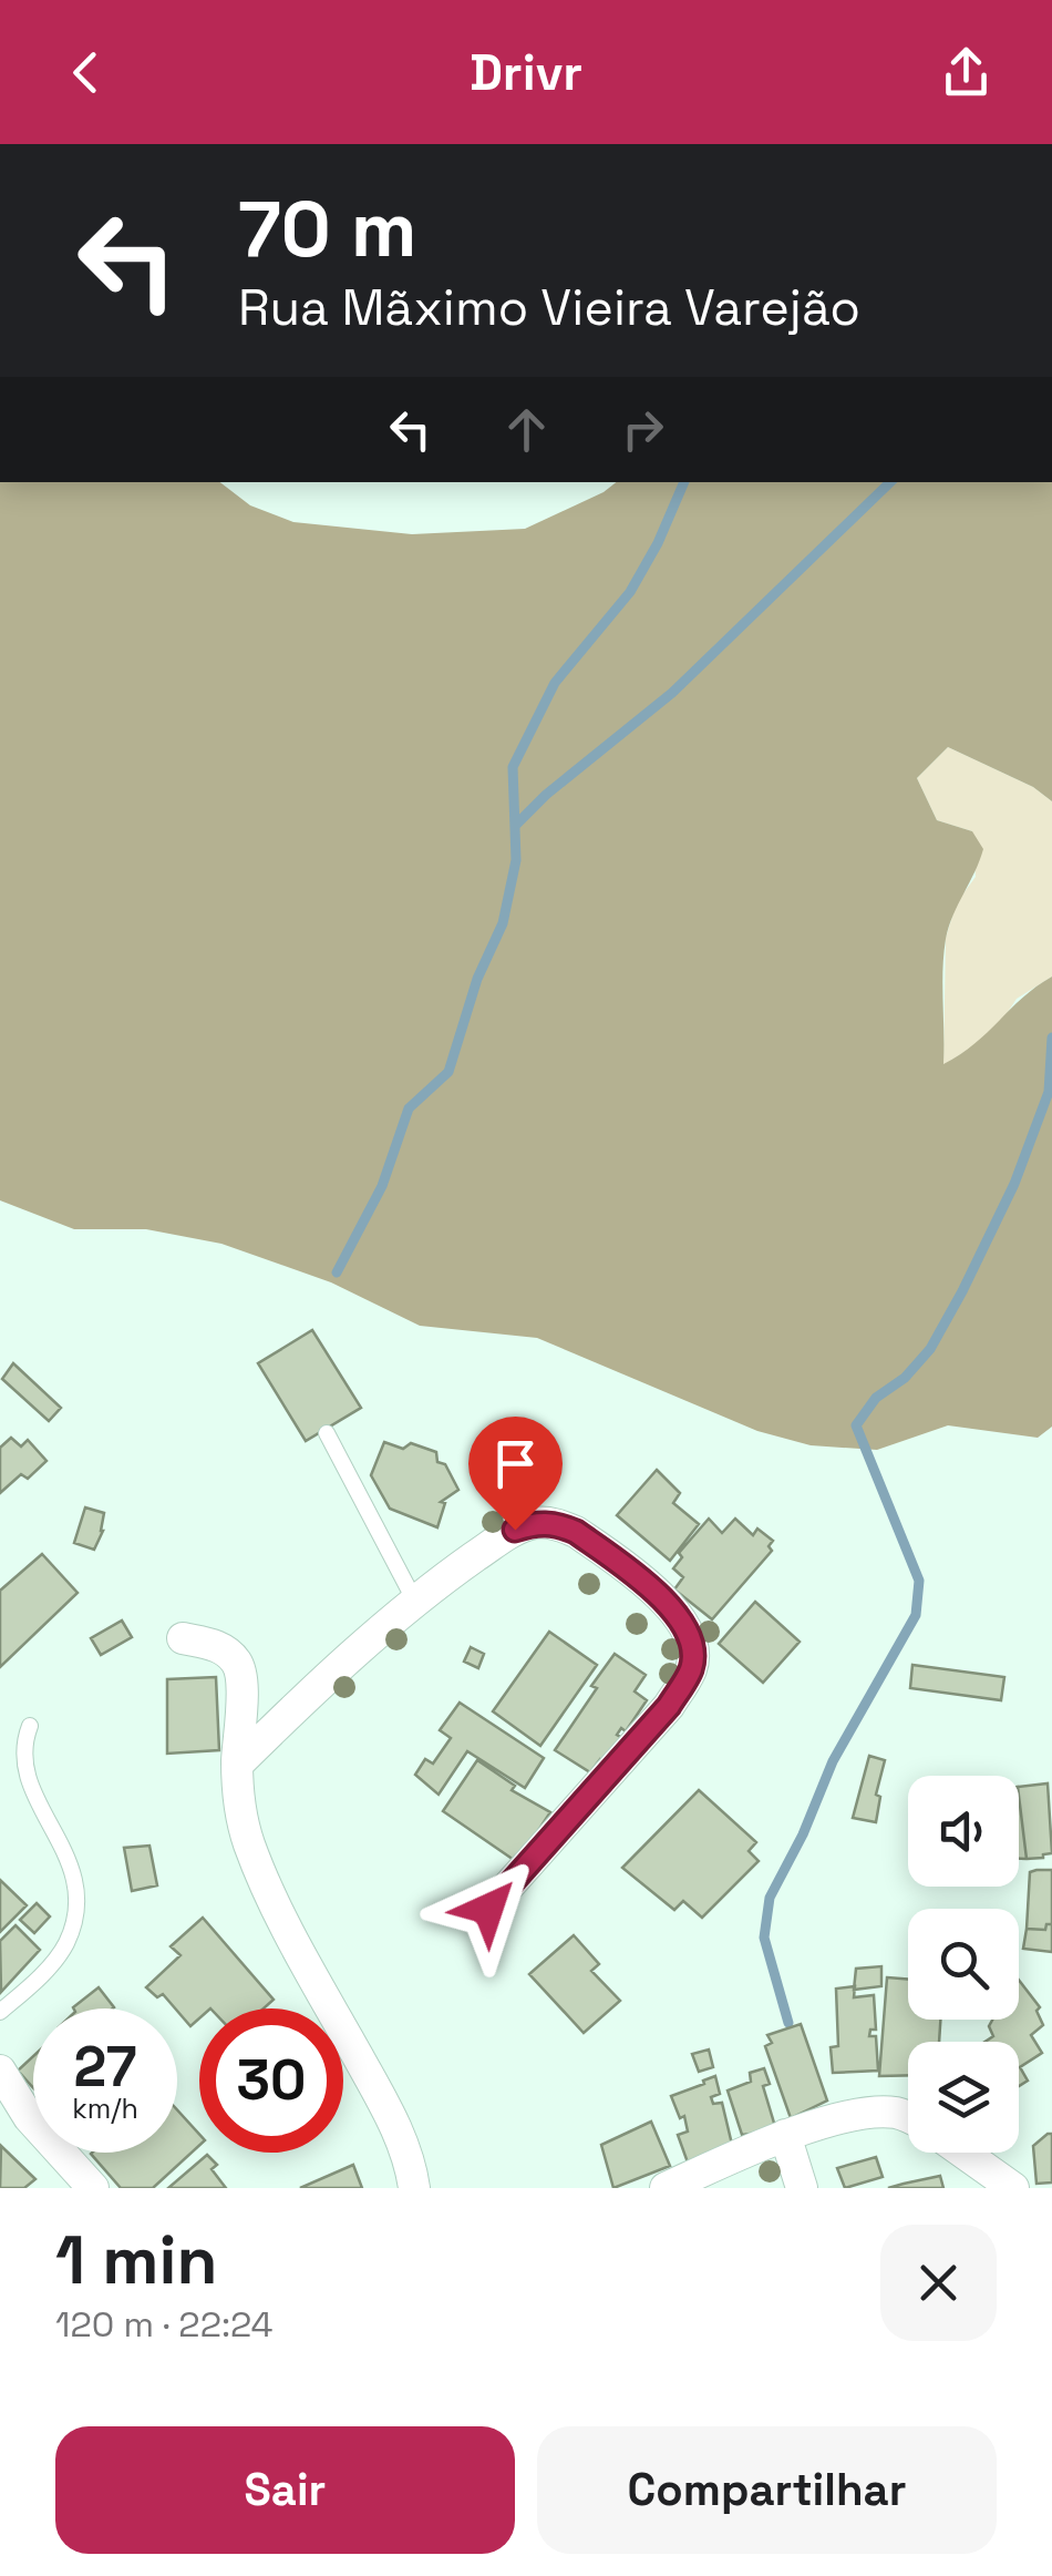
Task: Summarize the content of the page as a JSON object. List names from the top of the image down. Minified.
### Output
{"page":{"header":"Drivr","turn":["70 m","Rua Mãximo Vieira Varejão"],"speed":"27 km/h","limit":"30","heading":["1 min","120 m · 22:24"],"buttons":["Sair","Compartilhar"]}}
